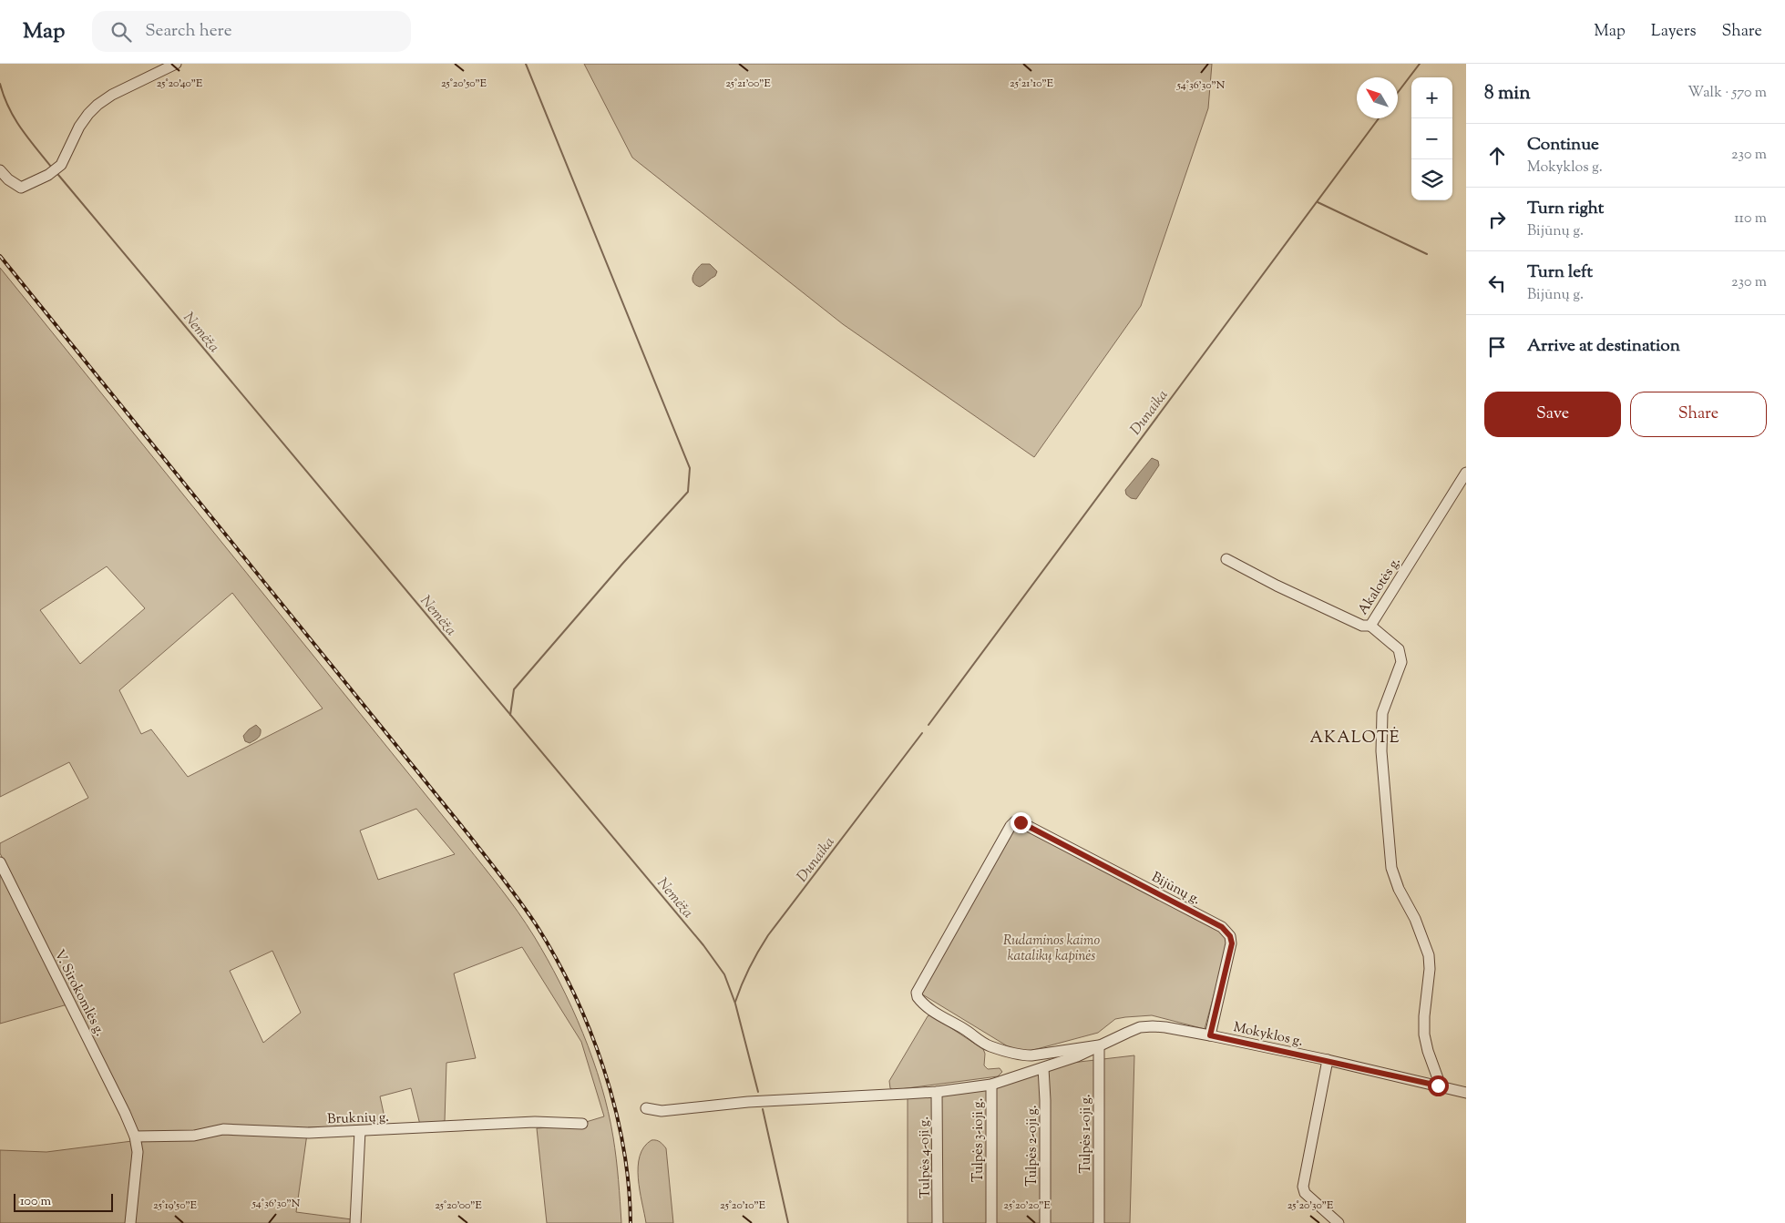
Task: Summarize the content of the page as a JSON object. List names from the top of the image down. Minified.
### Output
{"streets":{"street":["Akalotės g.","Bijūnų g.","V. Sirokomlės g.","Mokyklos g.","Bruknių g.","Tulpės 1-oji g.","Tulpės 3-ioji g.","Tulpės 2-oji g.","Tulpės 4-oji g."]},"crossings":[["Bijūnų g.","Mokyklos g."],["V. Sirokomlės g.","Bruknių g."],["Mokyklos g.","Tulpės 1-oji g."],["Mokyklos g.","Tulpės 3-ioji g."],["Mokyklos g.","Tulpės 2-oji g."],["Mokyklos g.","Tulpės 4-oji g."]],"districts":["AKALOTĖ"],"water":["Nemėža","Dunaika"],"parks":["Rudaminos kaimo katalikų kapinės"],"scale_bar":"100 m","north":"top left","page":{"header":"Map","search":"Search here","nav":["Map","Layers","Share"],"heading":["8 min","Walk · 570 m"],"map_buttons":["+","−"],"list":[["Continue","Mokyklos g.","230 m"],["Turn right","Bijūnų g.","110 m"],["Turn left","Bijūnų g.","230 m"],"Arrive at destination"],"buttons":["Save","Share"],"scale":"100 m"},"coordinates":["25°20'40\"E","25°20'50\"E","25°21'00\"E","25°21'10\"E","54°36'30\"N","25°19'50\"E","25°20'00\"E","25°20'10\"E","25°20'20\"E","25°20'30\"E"]}
